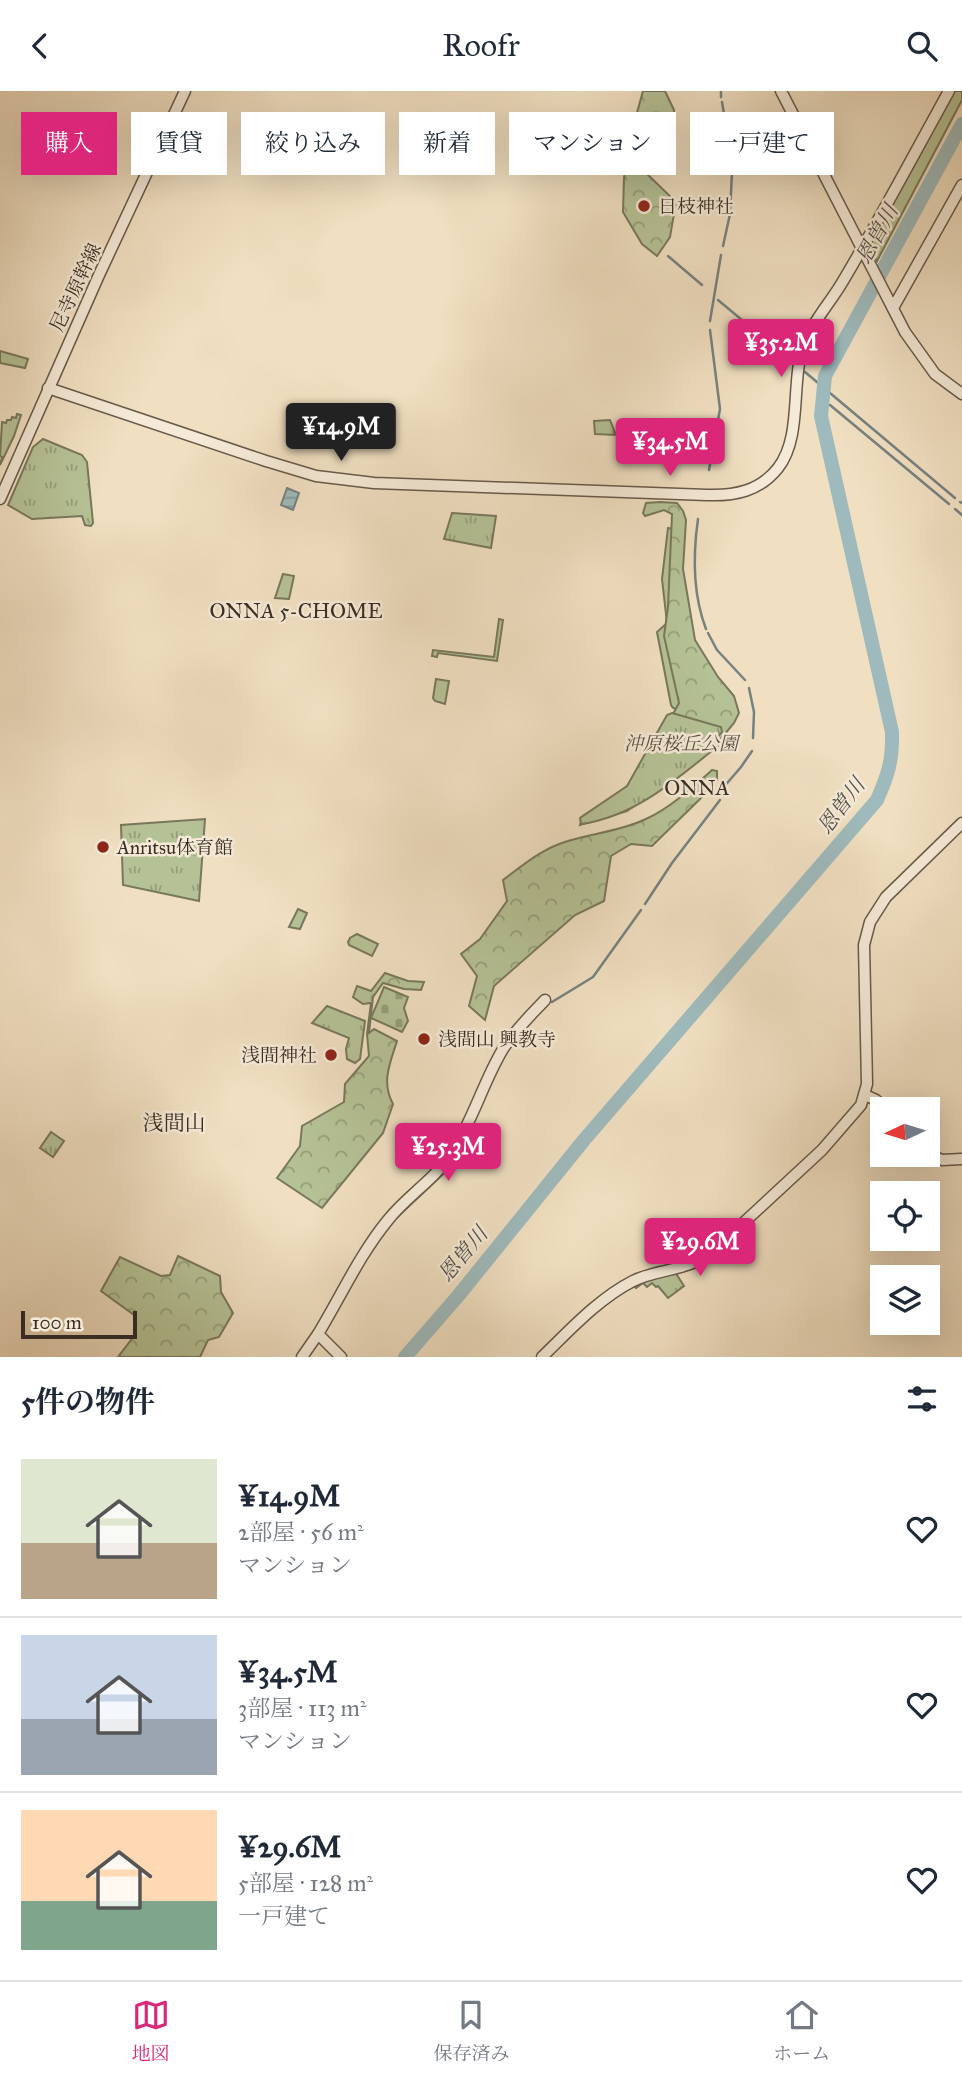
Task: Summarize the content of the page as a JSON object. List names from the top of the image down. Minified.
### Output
{"streets":{"street":["尼寺原幹線"]},"districts":["ONNA 5-CHOME","ONNA","浅間山"],"water":["恩曽川"],"parks":["沖原桜丘公園"],"places":["日枝神社","Anritsu体育館","浅間山 興教寺","浅間神社"],"scale_bar":"100 m","north":"left","page":{"header":"Roofr","chip":["購入","賃貸","絞り込み","新着","マンション","一戸建て"],"price":["¥35.2M","¥14.9M","¥34.5M","¥25.3M","¥29.6M"],"scale":"100 m","heading":"5件の物件","list":[{"name":"¥14.9M","note":"2部屋 · 56 m² · マンション"},{"name":"¥34.5M","note":"3部屋 · 113 m² · マンション"},{"name":"¥29.6M","note":"5部屋 · 128 m² · 一戸建て"}],"tabs":["地図","保存済み","ホーム"]}}
